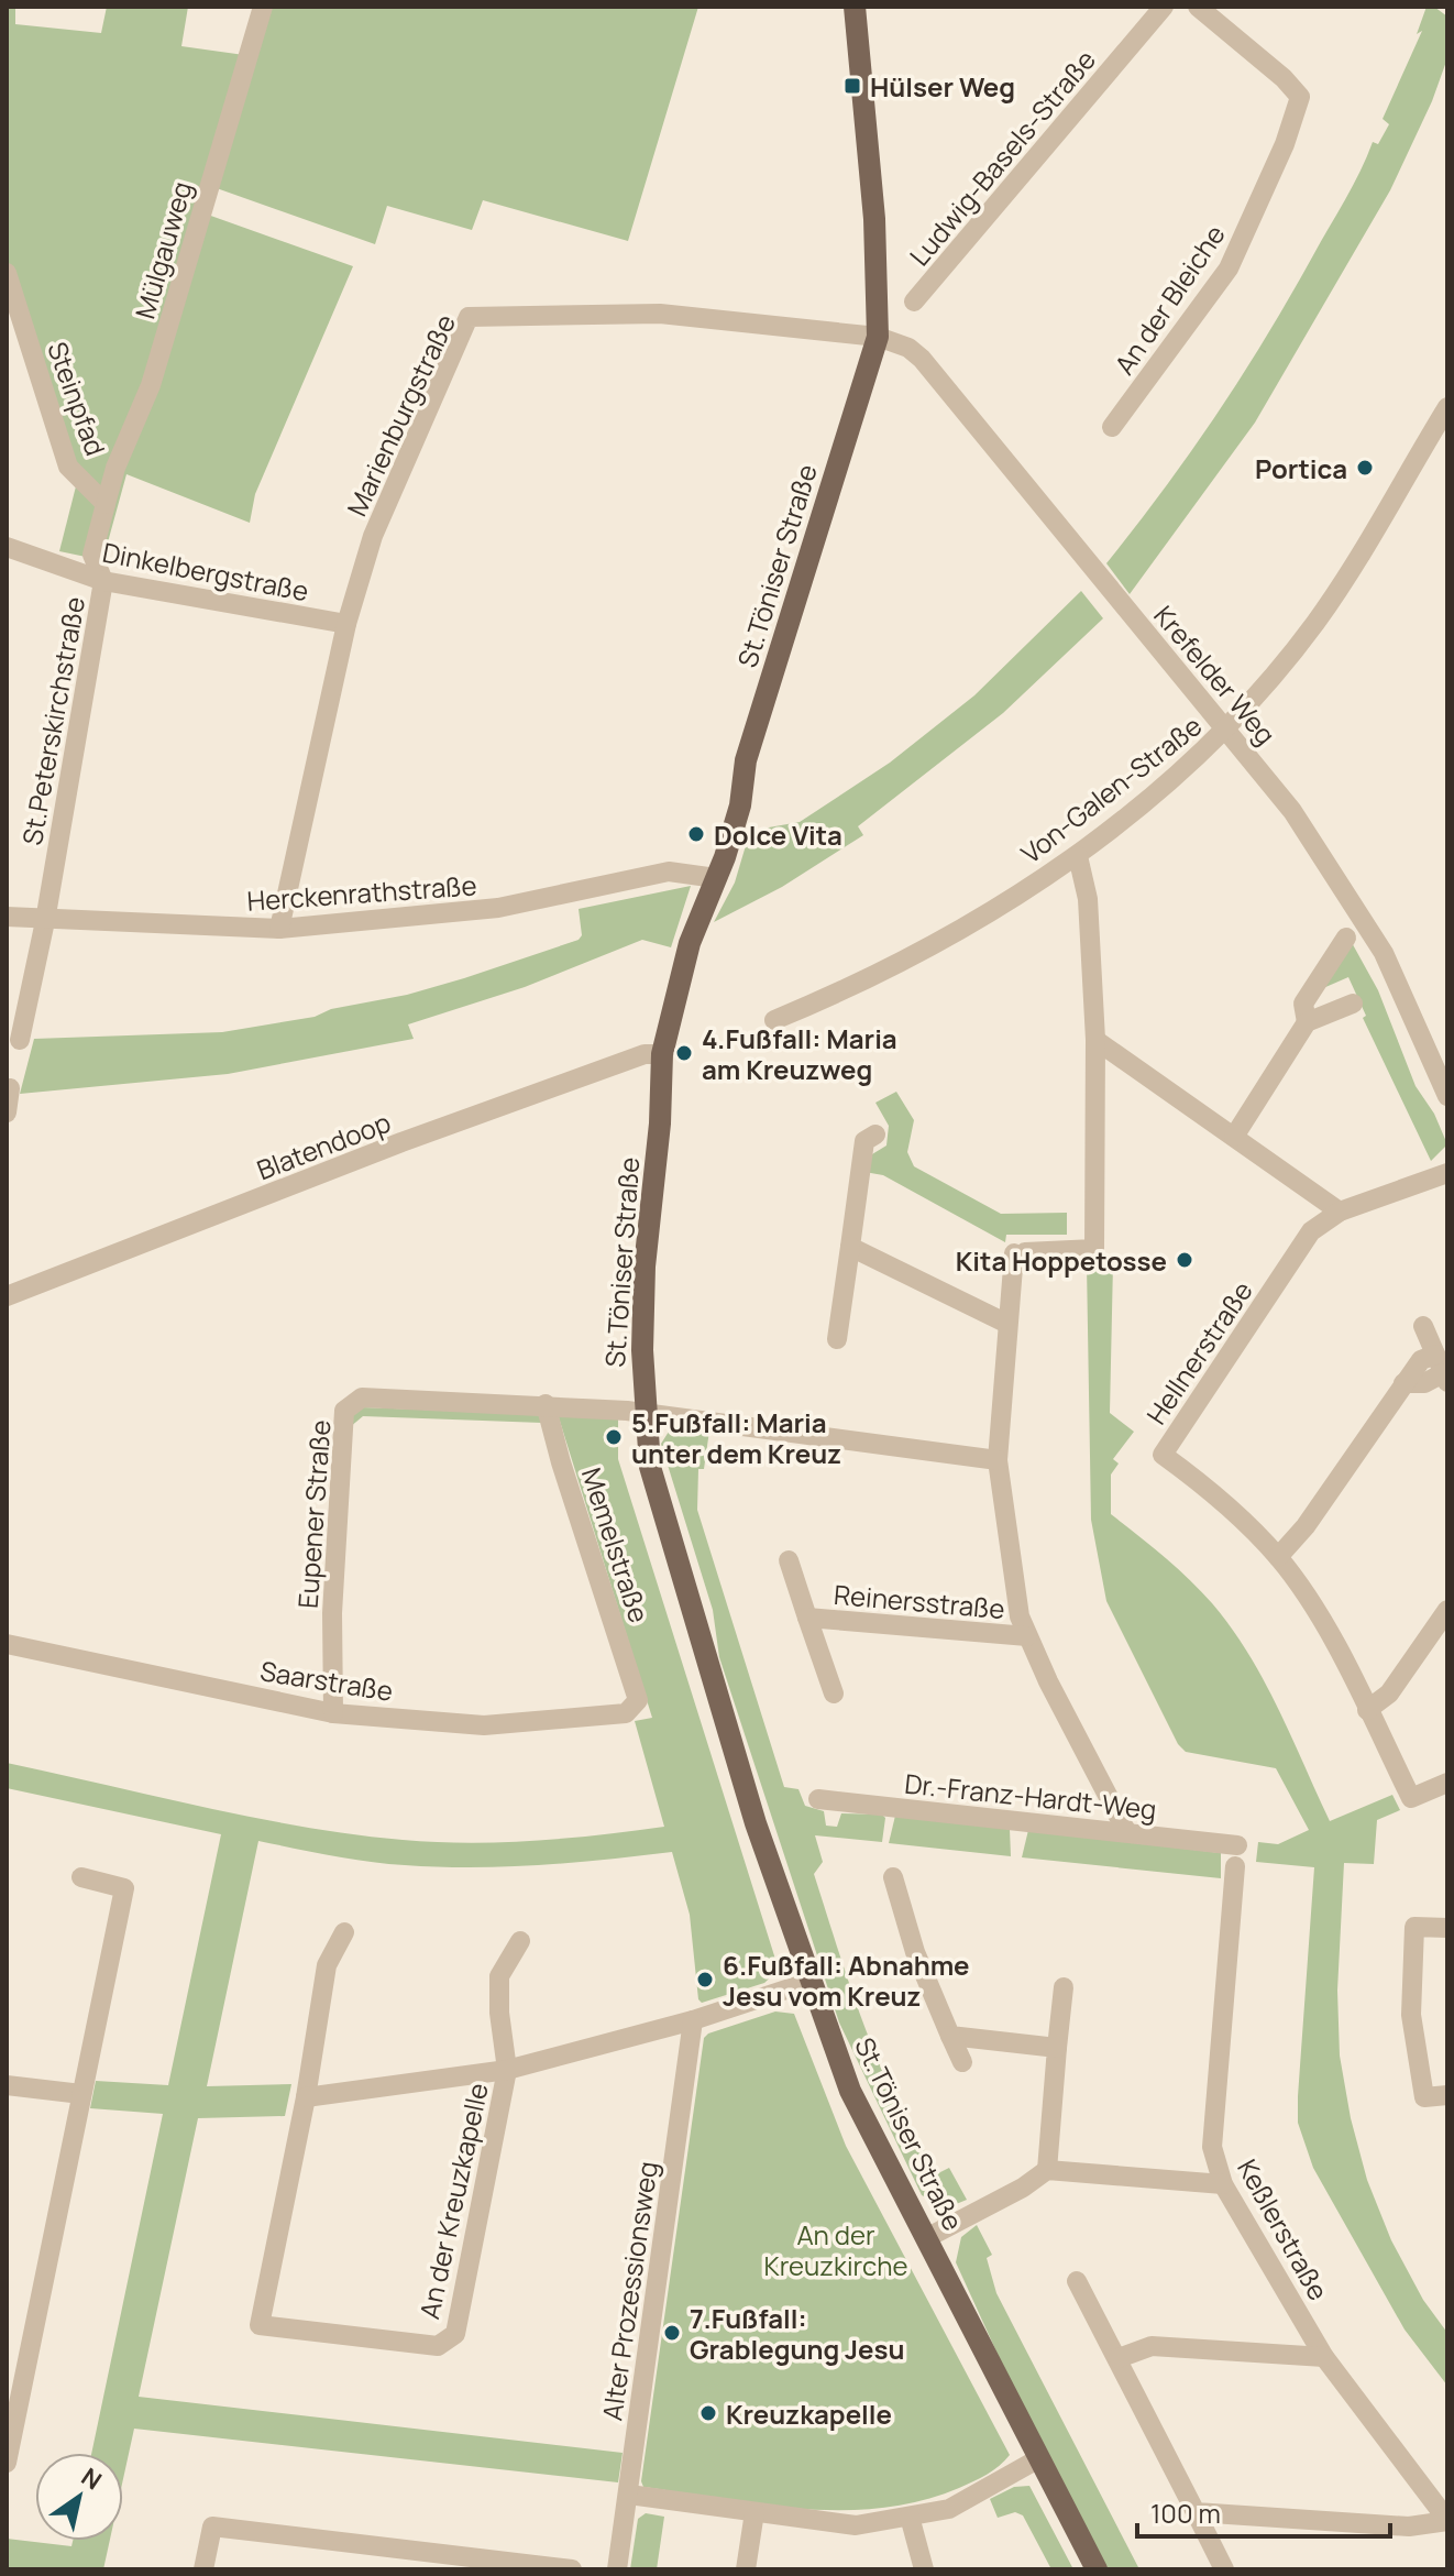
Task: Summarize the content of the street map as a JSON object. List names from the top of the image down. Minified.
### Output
{"streets":{"main road":["St.Töniser Straße"],"street":["Ludwig-Basels-Straße","Mülgauweg","An der Bleiche","Steinpfad","Marienburgstraße","Dinkelbergstraße","Krefelder Weg","St.Peterskirchstraße","Von-Galen-Straße","Herckenrathstraße","Blatendoop","Hellnerstraße","Eupener Straße","Memelstraße","Reinersstraße","Saarstraße","Dr.-Franz-Hardt-Weg","An der Kreuzkapelle","Keßlerstraße","Alter Prozessionsweg"]},"crossings":[["Mülgauweg","Steinpfad"],["Marienburgstraße","St.Töniser Straße"],["Marienburgstraße","Dinkelbergstraße"],["Marienburgstraße","Krefelder Weg"],["Marienburgstraße","Herckenrathstraße"],["St.Töniser Straße","Krefelder Weg"],["St.Töniser Straße","Herckenrathstraße"],["St.Töniser Straße","Blatendoop"],["St.Töniser Straße","Eupener Straße"],["St.Töniser Straße","An der Kreuzkapelle"],["Dinkelbergstraße","St.Peterskirchstraße"],["Krefelder Weg","Von-Galen-Straße"],["St.Peterskirchstraße","Herckenrathstraße"],["Eupener Straße","Memelstraße"],["Eupener Straße","Saarstraße"],["Memelstraße","Saarstraße"],["Dr.-Franz-Hardt-Weg","Keßlerstraße"],["An der Kreuzkapelle","Alter Prozessionsweg"]],"parks":["An der Kreuzkirche"],"places":{"transit":["Hülser Weg"],"other":["Portica","Dolce Vita","4.Fußfall: Maria am Kreuzweg","Kita Hoppetosse","5.Fußfall: Maria unter dem Kreuz","6.Fußfall: Abnahme Jesu vom Kreuz","7.Fußfall: Grablegung Jesu","Kreuzkapelle"]},"scale_bar":"100 m","north":"top right"}
